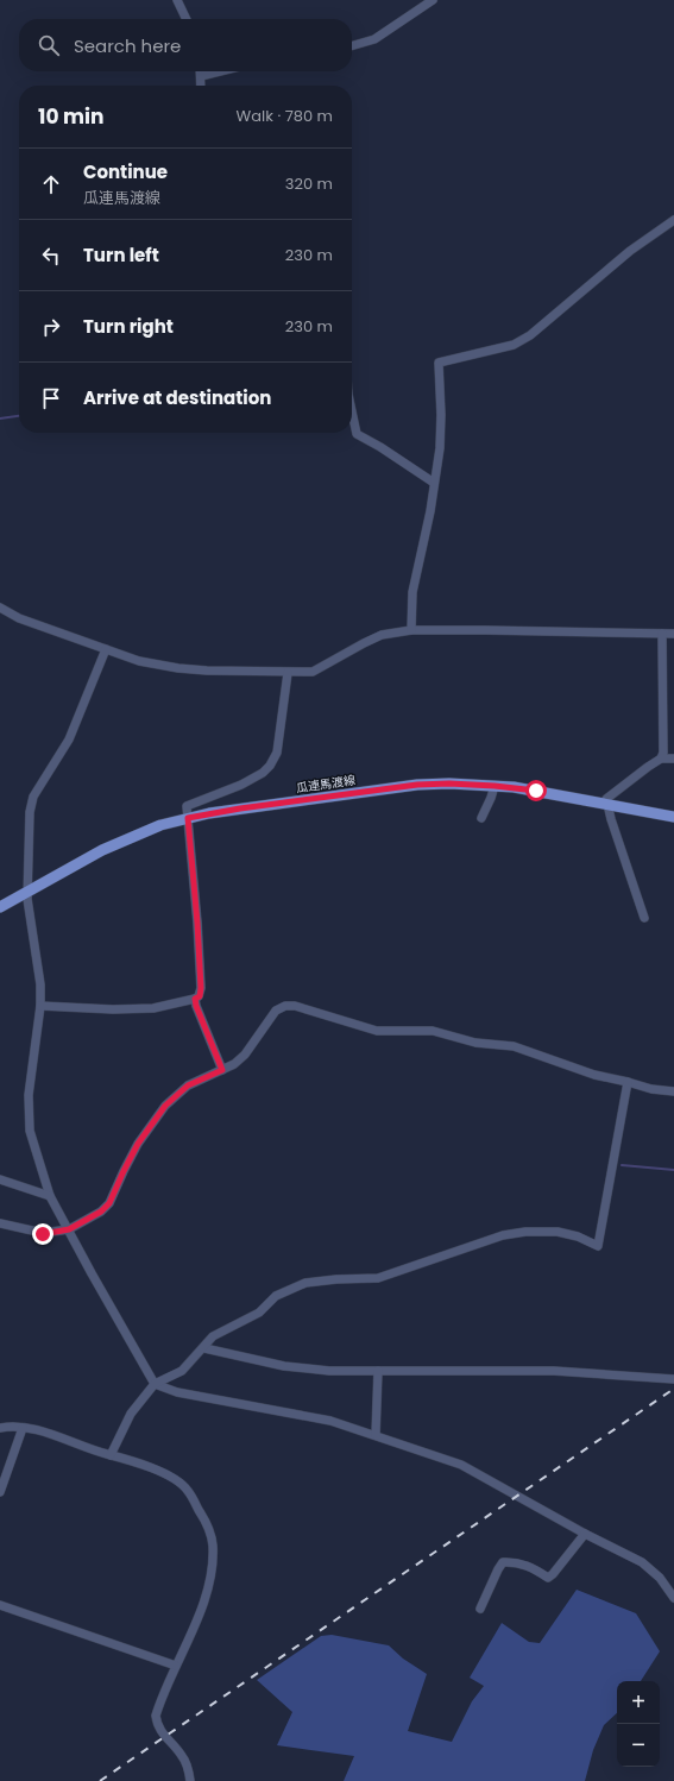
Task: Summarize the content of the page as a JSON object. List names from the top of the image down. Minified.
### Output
{"streets":{"main road":["瓜連馬渡線"]},"page":{"search":"Search here","heading":["10 min","Walk · 780 m"],"list":[["Continue","瓜連馬渡線","320 m"],["Turn left","230 m"],["Turn right","230 m"],"Arrive at destination"],"map_buttons":["+","−"]}}
